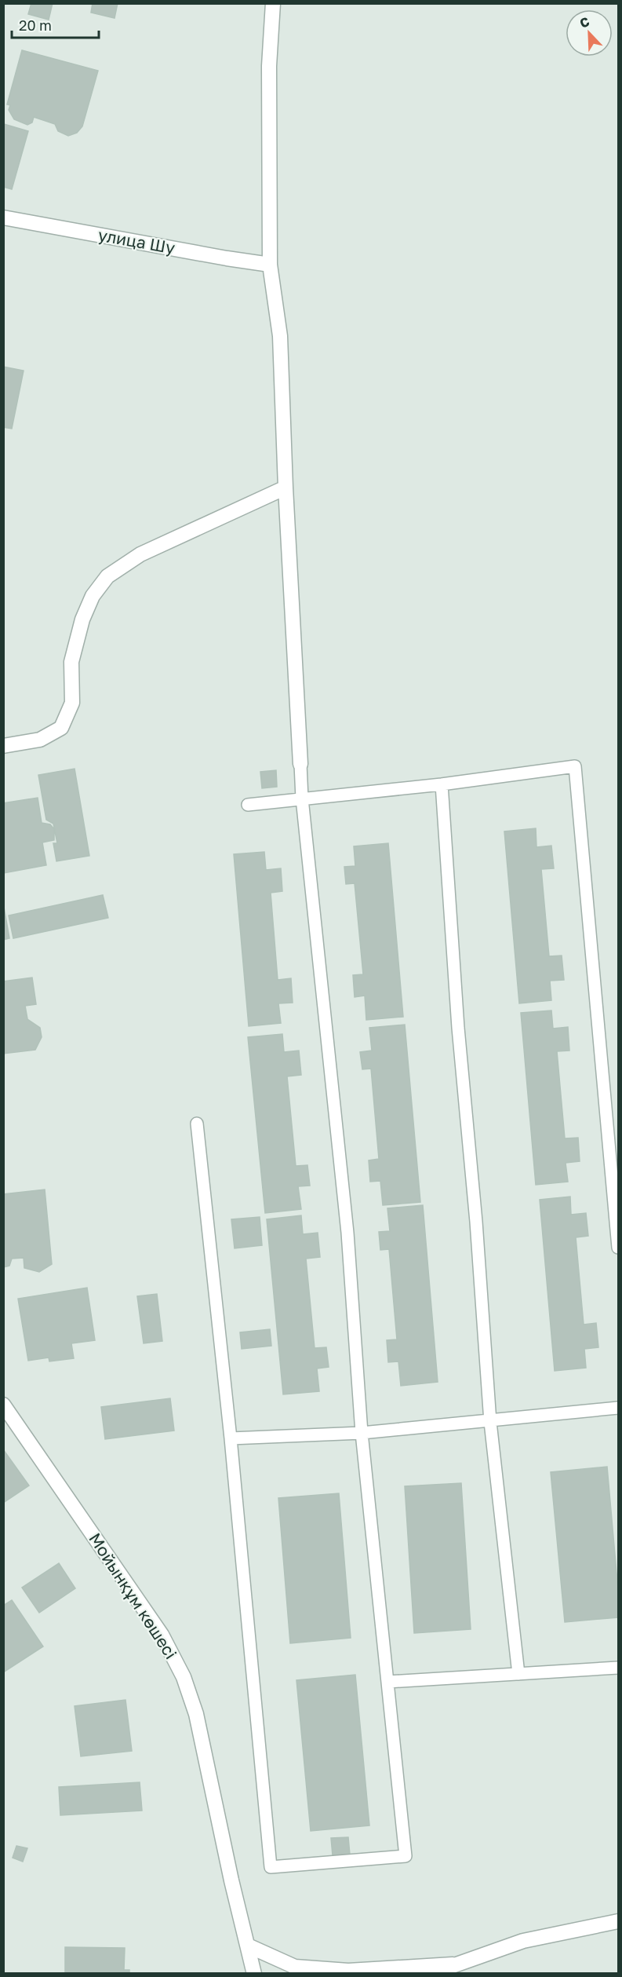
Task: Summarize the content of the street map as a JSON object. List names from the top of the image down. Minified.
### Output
{"streets":{"street":["улица Шу","Мойынқұм көшесі"]},"scale_bar":"20 m","north":"top left"}
